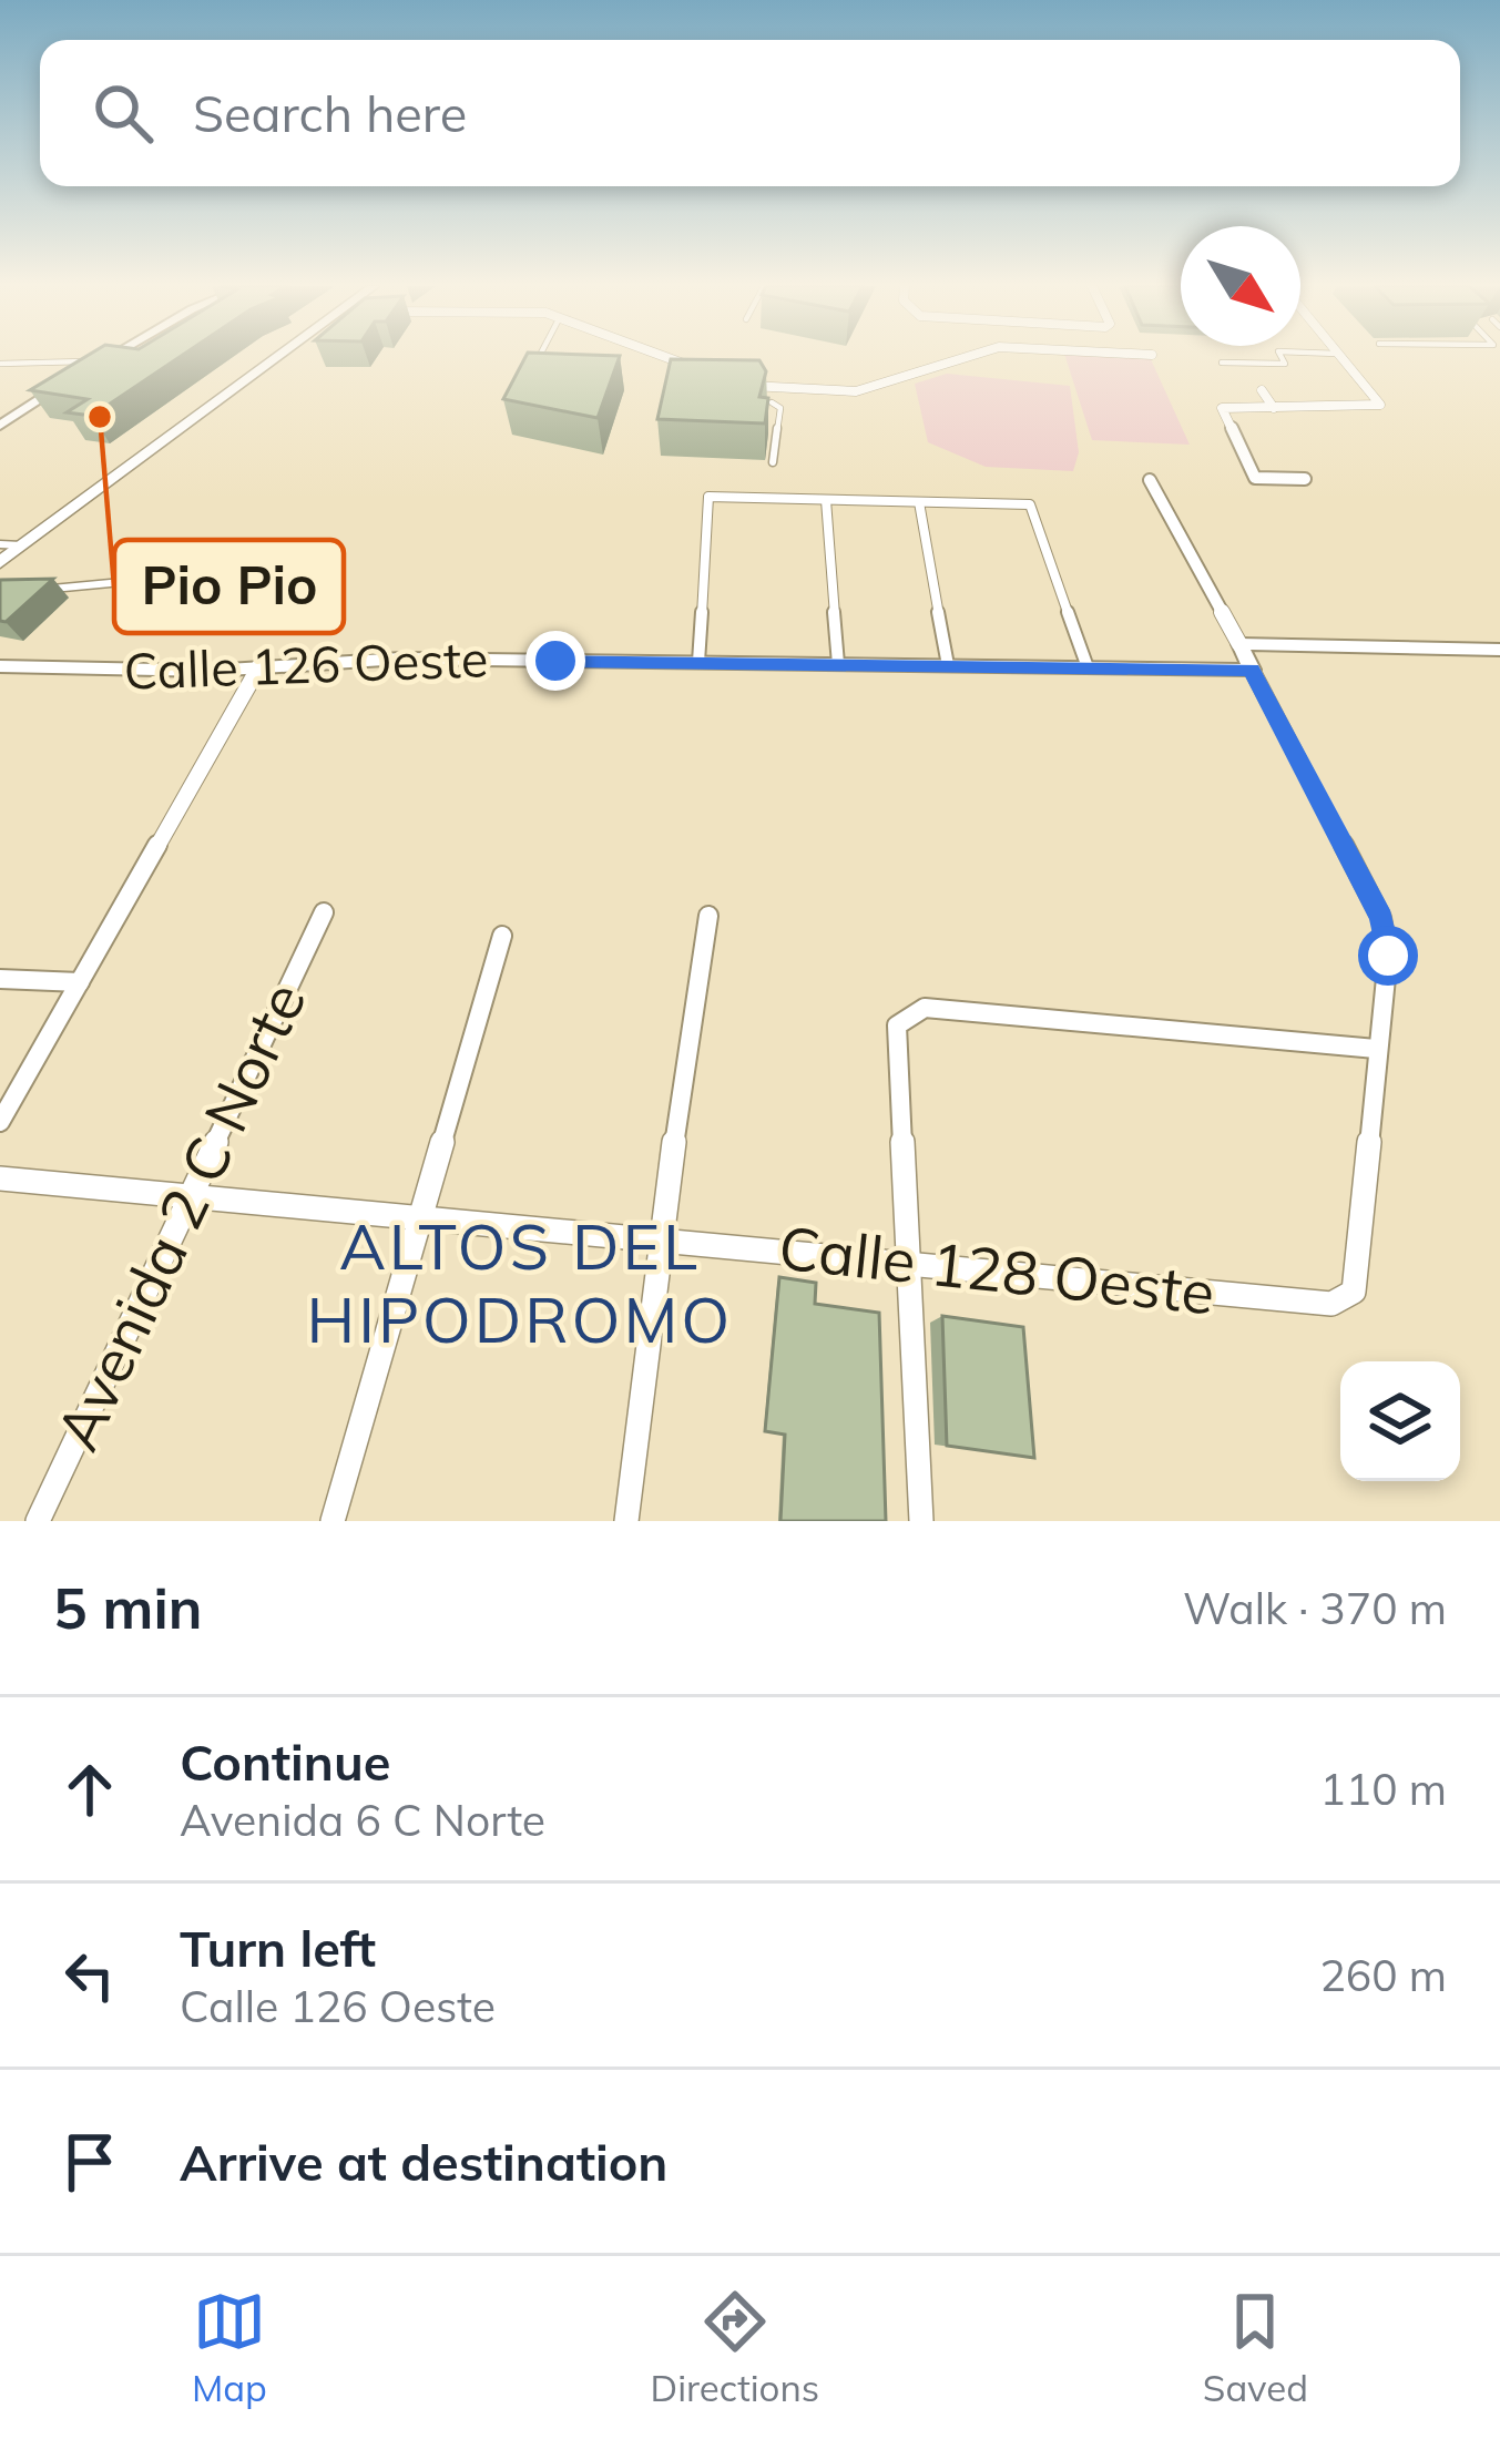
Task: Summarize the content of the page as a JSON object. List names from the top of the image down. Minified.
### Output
{"streets":{"street":["Calle 126 Oeste","Avenida 2 C Norte","Calle 128 Oeste"]},"crossings":[["Avenida 2 C Norte","Calle 128 Oeste"]],"districts":["ALTOS DEL HIPODROMO"],"places":["Pio Pio"],"north":"bottom right","page":{"search":"Search here","heading":["5 min","Walk · 370 m"],"list":[["Continue","Avenida 6 C Norte","110 m"],["Turn left","Calle 126 Oeste","260 m"],"Arrive at destination"],"nav":["Map","Directions","Saved"]}}
